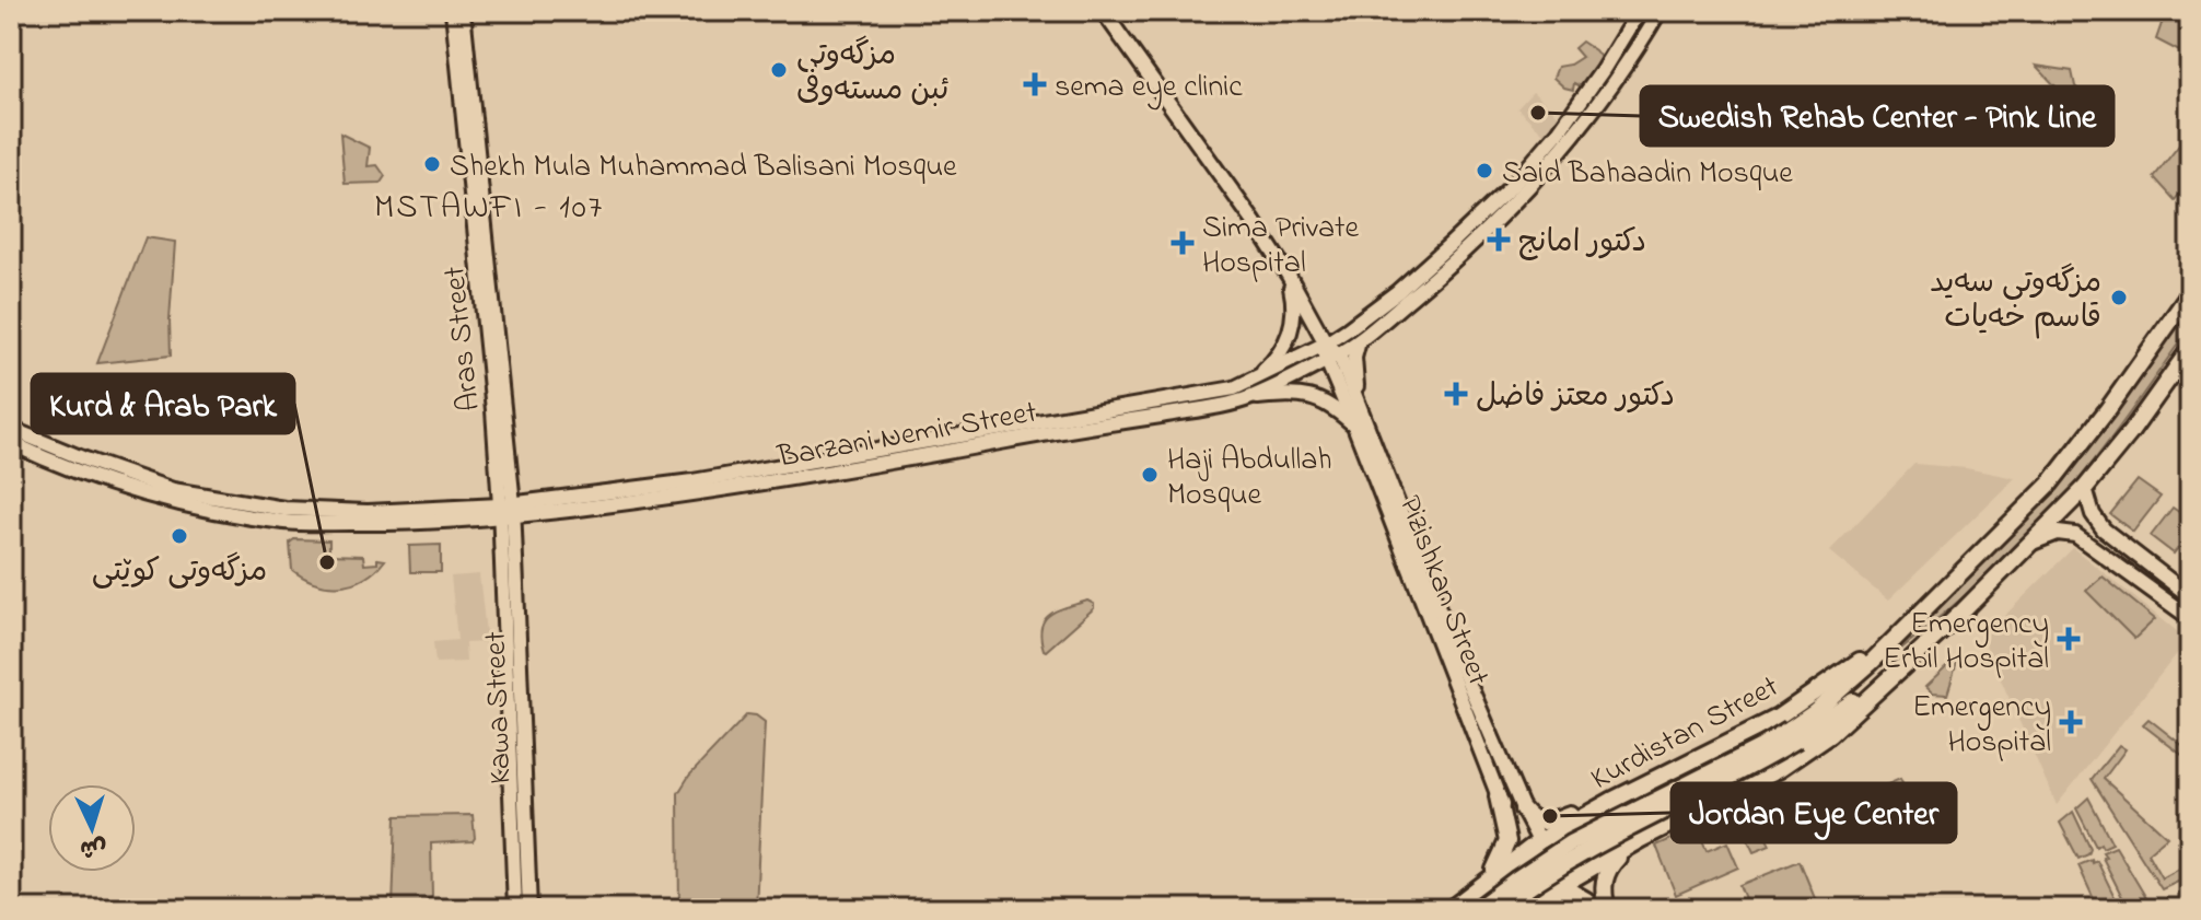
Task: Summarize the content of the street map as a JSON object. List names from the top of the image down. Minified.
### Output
{"streets":{"highway":["Kurdistan Street"],"main road":["Aras Street","Barzani Nemir Street","Pizishkan Street","Kawa Street"]},"crossings":[["Aras Street","Barzani Nemir Street"],["Aras Street","Kawa Street"],["Barzani Nemir Street","Pizishkan Street"],["Barzani Nemir Street","Kawa Street"],["Pizishkan Street","Kurdistan Street"]],"districts":["MSTAWFI - 107"],"places":{"other":["مزگەوتی ئبن مستەوفی","Swedish Rehab Center - Pink Line","Shekh Mula Muhammad Balisani Mosque","Said Bahaadin Mosque","مزگەوتی سەید قاسم خەیات","Haji Abdullah Mosque","مزگەوتی کوێتی","Kurd & Arab Park","Jordan Eye Center"],"health":["sema eye clinic","دكتور امانج","Sima Private Hospital","دكتور معتز فاضل","Emergency Erbil Hospital","Emergency Hospital"]},"north":"bottom"}
